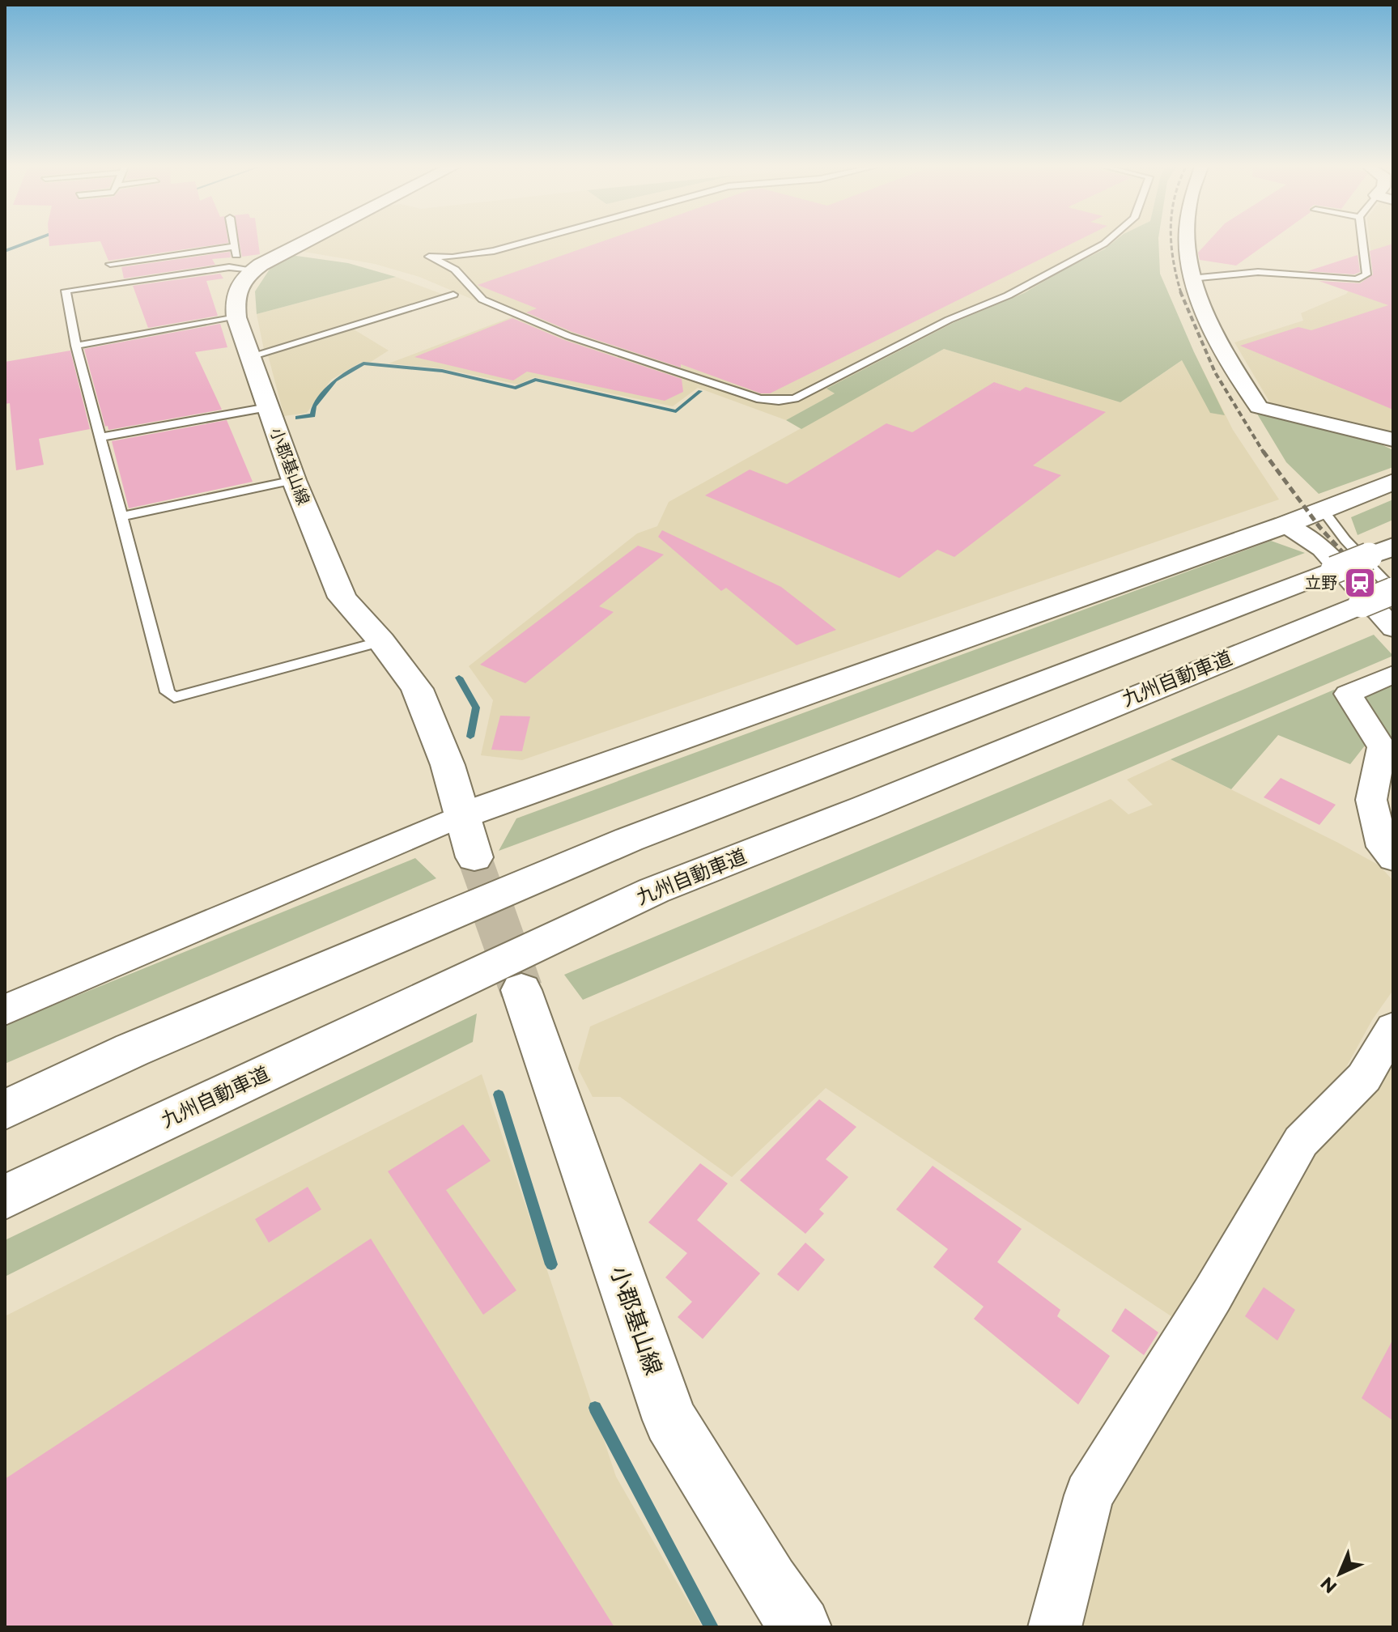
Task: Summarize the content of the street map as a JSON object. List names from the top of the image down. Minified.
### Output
{"streets":{"main road":["小郡基山線","九州自動車道"]},"places":{"station":["立野"]},"north":"bottom left"}
